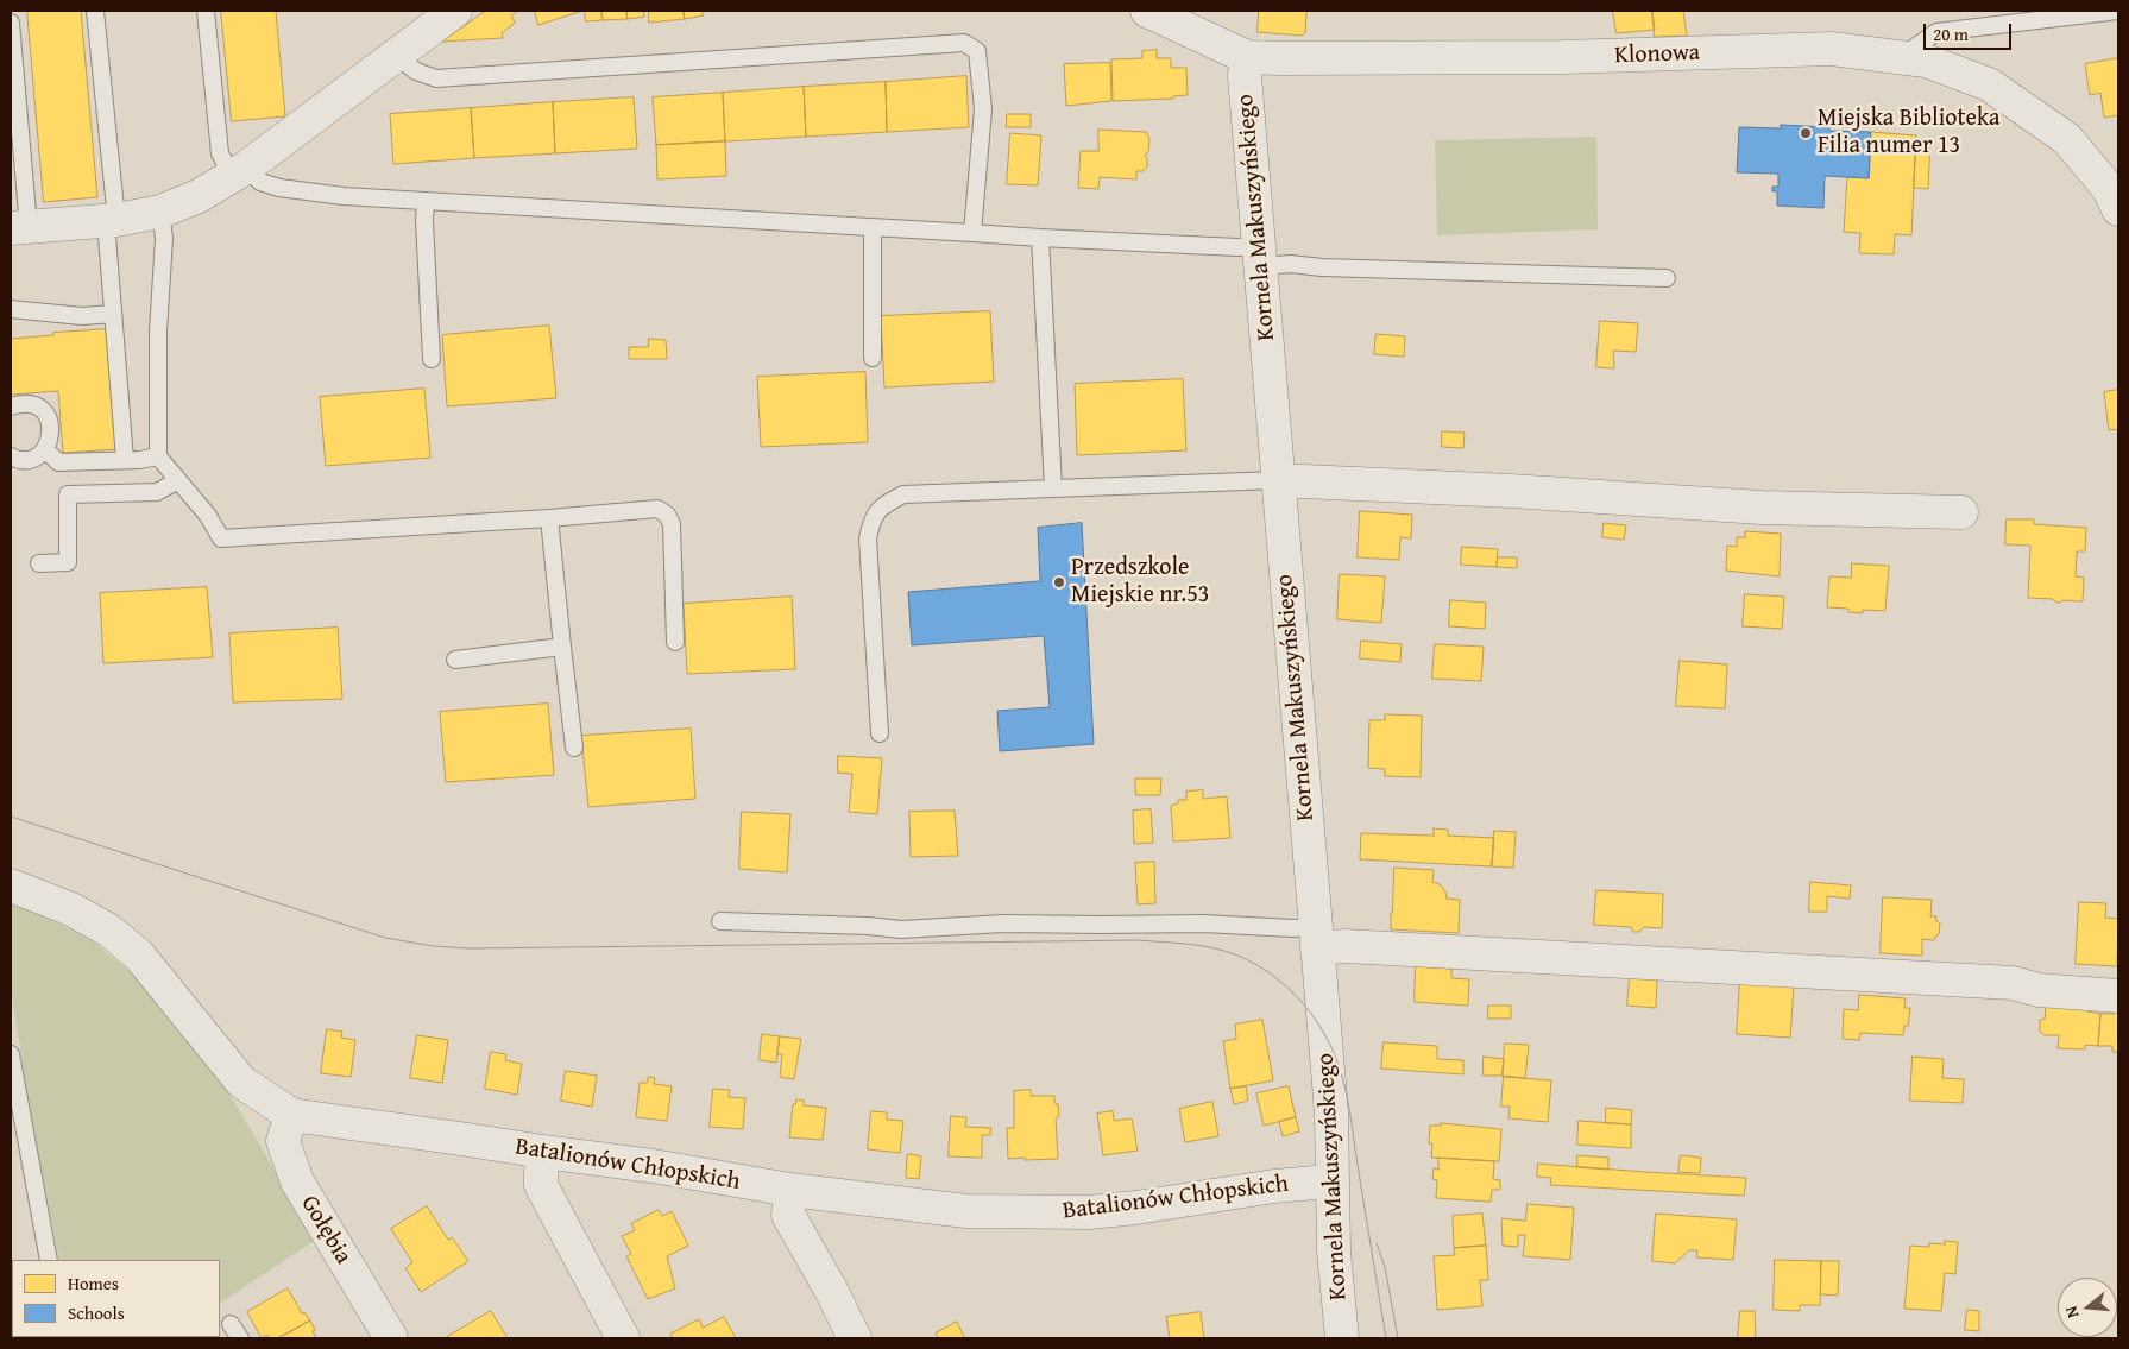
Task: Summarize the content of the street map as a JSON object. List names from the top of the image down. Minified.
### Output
{"streets":{"street":["Klonowa","Kornela Makuszyńskiego","Batalionów Chłopskich","Gołębia"]},"crossings":[["Klonowa","Kornela Makuszyńskiego"],["Kornela Makuszyńskiego","Batalionów Chłopskich"],["Batalionów Chłopskich","Gołębia"]],"places":["Miejska Biblioteka Filia numer 13","Przedszkole Miejskie nr.53"],"legend":["Homes","Schools"],"scale_bar":"20 m","north":"left"}
